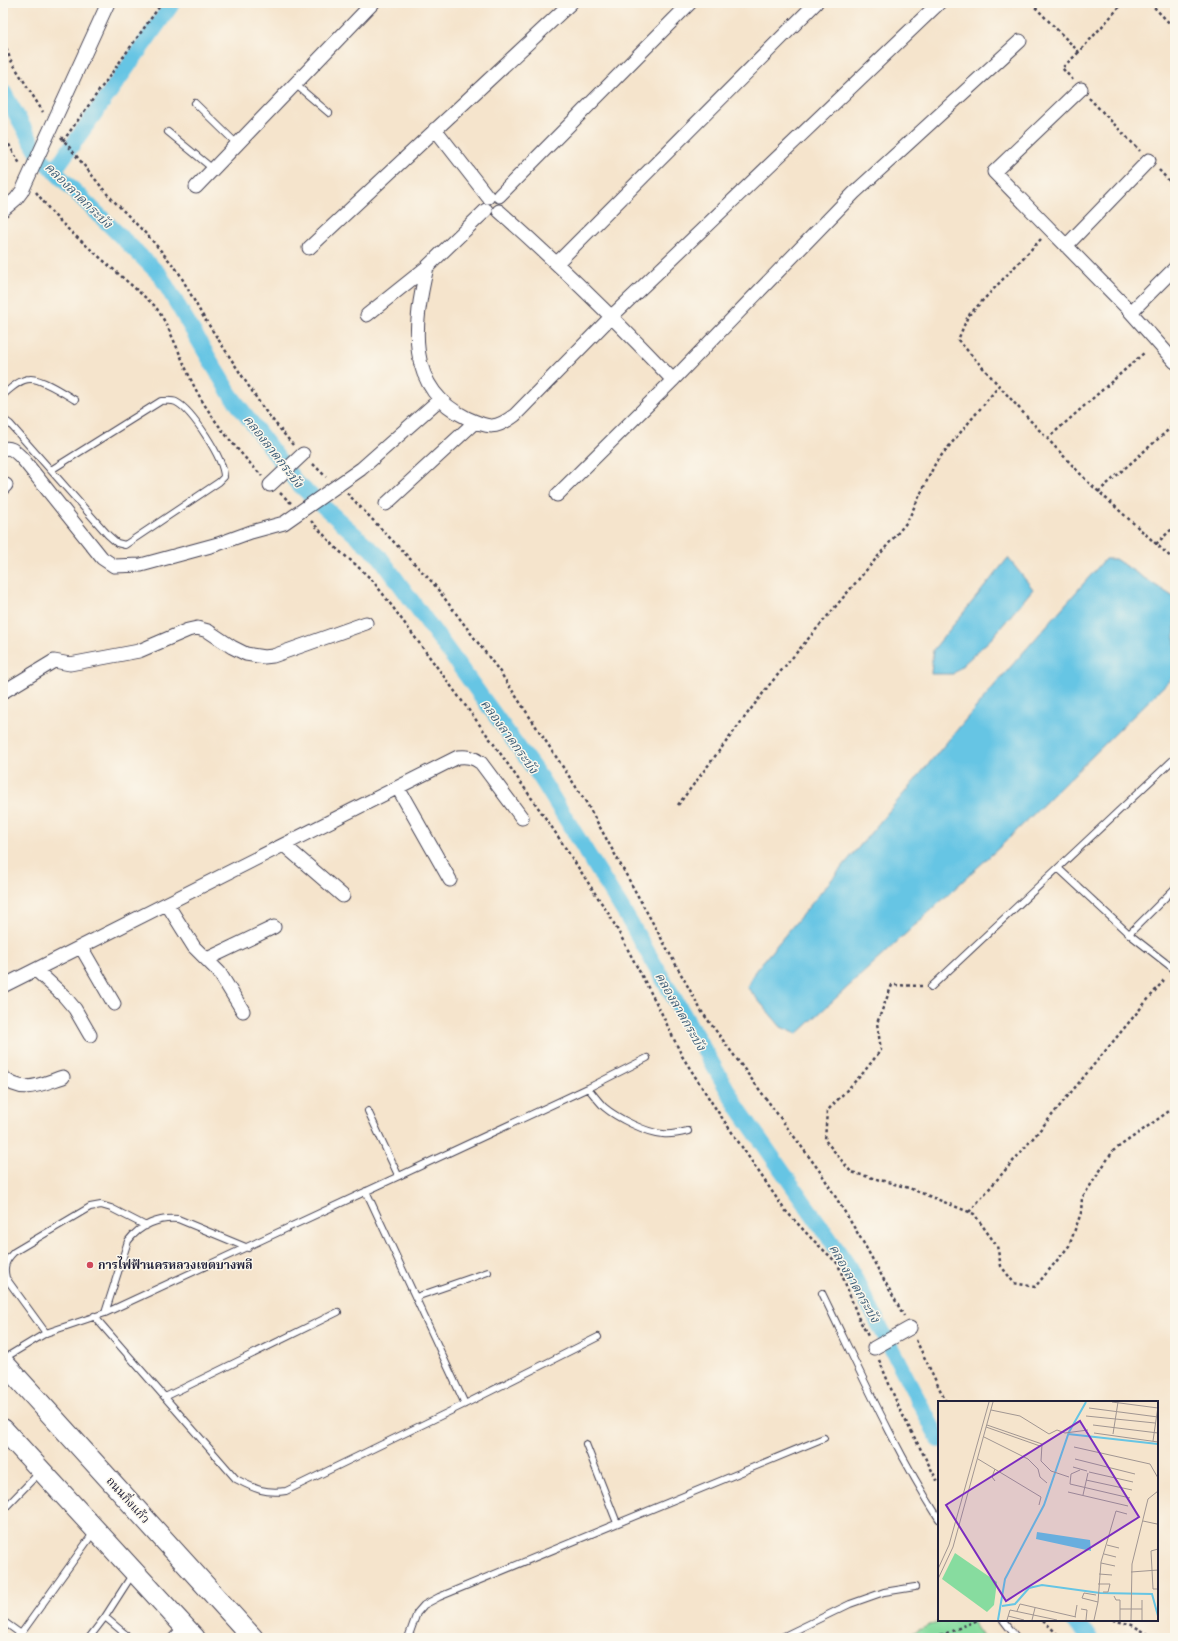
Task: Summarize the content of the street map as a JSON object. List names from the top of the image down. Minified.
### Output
{"streets":{"main road":["ถนนกิ่งแก้ว"]},"water":["คลองลาดกระบัง"],"places":["การไฟฟ้านครหลวงเขตบางพลี"]}
